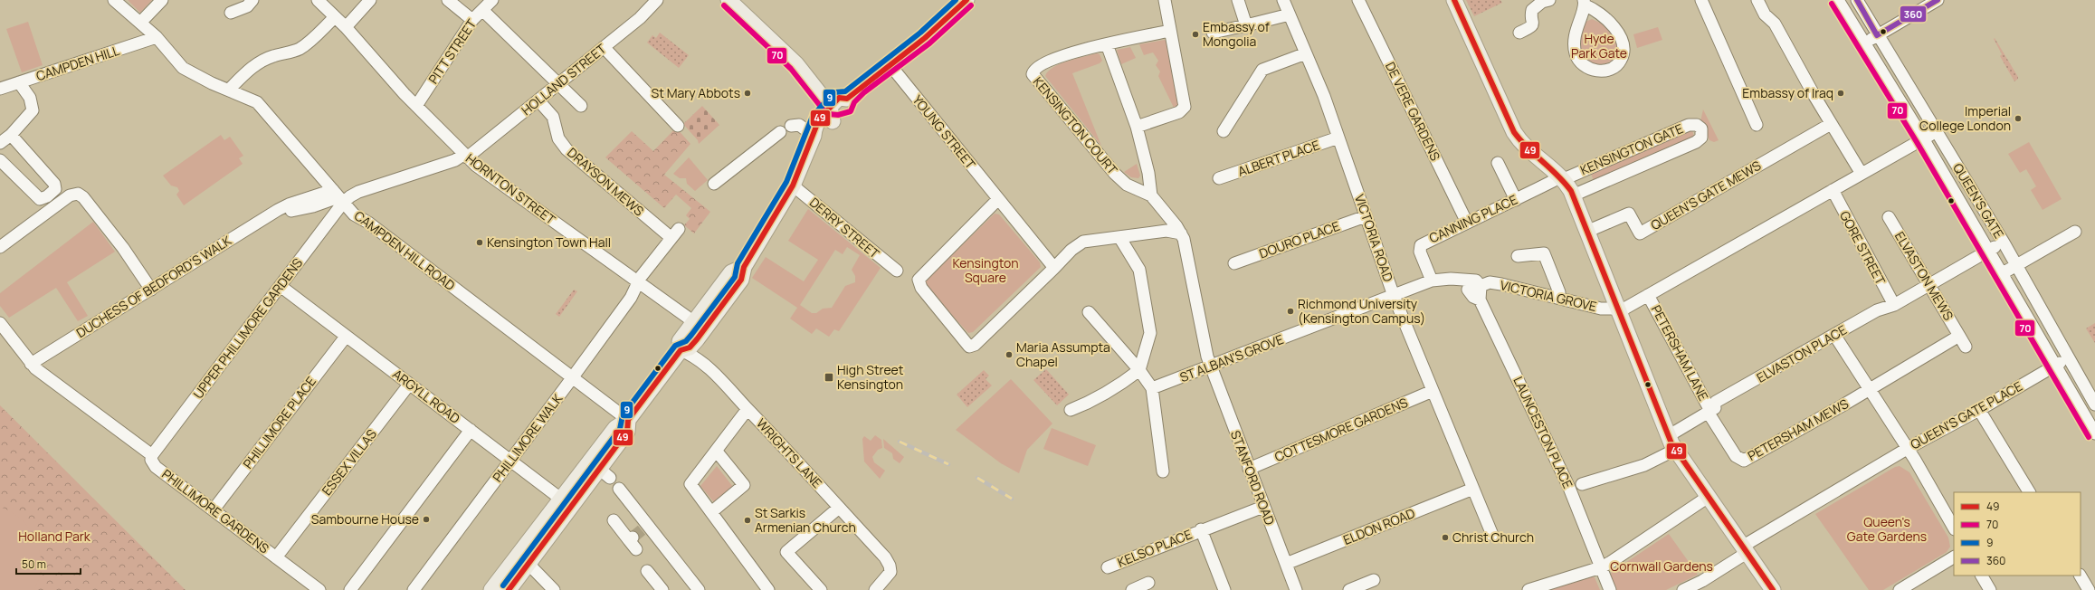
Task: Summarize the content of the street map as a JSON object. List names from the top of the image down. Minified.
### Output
{"streets":{"street":["PITT STREET","CAMPDEN HILL","HOLLAND STREET","DE VERE GARDENS","KENSINGTON COURT","YOUNG STREET","KENSINGTON GATE","ALBERT PLACE","DRAYSON MEWS","HORNTON STREET","QUEEN'S GATE MEWS","QUEEN'S GATE","CANNING PLACE","DERRY STREET","VICTORIA ROAD","DOURO PLACE","GORE STREET","CAMPDEN HILL ROAD","ELVASTON MEWS","DUCHESS OF BEDFORD'S WALK","VICTORIA GROVE","UPPER PHILLIMORE GARDENS","PETERSHAM LANE","ELVASTON PLACE","ST ALBAN'S GROVE","ARGYLL ROAD","QUEEN'S GATE PLACE","PHILLIMORE PLACE","COTTESMORE GARDENS","PETERSHAM MEWS","LAUNCESTON PLACE","PHILLIMORE WALK","WRIGHTS LANE","ESSEX VILLAS","STANFORD ROAD","PHILLIMORE GARDENS","ELDON ROAD","KELSO PLACE"]},"crossings":[["PITT STREET","HORNTON STREET"],["CAMPDEN HILL","CAMPDEN HILL ROAD"],["HOLLAND STREET","DRAYSON MEWS"],["HOLLAND STREET","HORNTON STREET"],["HOLLAND STREET","CAMPDEN HILL ROAD"],["HOLLAND STREET","DUCHESS OF BEDFORD'S WALK"],["HOLLAND STREET","UPPER PHILLIMORE GARDENS"],["DE VERE GARDENS","CANNING PLACE"],["KENSINGTON COURT","STANFORD ROAD"],["KENSINGTON GATE","CANNING PLACE"],["ALBERT PLACE","VICTORIA ROAD"],["DRAYSON MEWS","PHILLIMORE WALK"],["HORNTON STREET","PHILLIMORE WALK"],["QUEEN'S GATE","ELVASTON PLACE"],["QUEEN'S GATE","QUEEN'S GATE PLACE"],["CANNING PLACE","VICTORIA GROVE"],["CANNING PLACE","ST ALBAN'S GROVE"],["VICTORIA ROAD","DOURO PLACE"],["VICTORIA ROAD","ST ALBAN'S GROVE"],["VICTORIA ROAD","COTTESMORE GARDENS"],["VICTORIA ROAD","ELDON ROAD"],["GORE STREET","ELVASTON PLACE"],["CAMPDEN HILL ROAD","DUCHESS OF BEDFORD'S WALK"],["CAMPDEN HILL ROAD","UPPER PHILLIMORE GARDENS"],["CAMPDEN HILL ROAD","PHILLIMORE WALK"],["ELVASTON MEWS","ELVASTON PLACE"],["DUCHESS OF BEDFORD'S WALK","UPPER PHILLIMORE GARDENS"],["DUCHESS OF BEDFORD'S WALK","PHILLIMORE GARDENS"],["VICTORIA GROVE","ST ALBAN'S GROVE"],["VICTORIA GROVE","LAUNCESTON PLACE"],["UPPER PHILLIMORE GARDENS","ARGYLL ROAD"],["UPPER PHILLIMORE GARDENS","PHILLIMORE GARDENS"],["PETERSHAM LANE","ELVASTON PLACE"],["PETERSHAM LANE","PETERSHAM MEWS"],["ELVASTON PLACE","QUEEN'S GATE PLACE"],["ELVASTON PLACE","PETERSHAM MEWS"],["ST ALBAN'S GROVE","STANFORD ROAD"],["ARGYLL ROAD","PHILLIMORE PLACE"],["ARGYLL ROAD","PHILLIMORE WALK"],["ARGYLL ROAD","ESSEX VILLAS"],["QUEEN'S GATE PLACE","PETERSHAM MEWS"],["PHILLIMORE PLACE","PHILLIMORE GARDENS"],["COTTESMORE GARDENS","STANFORD ROAD"],["ESSEX VILLAS","PHILLIMORE GARDENS"],["STANFORD ROAD","ELDON ROAD"],["STANFORD ROAD","KELSO PLACE"]],"parks":["Hyde Park Gate","Kensington Square","Queen's Gate Gardens","Holland Park","Cornwall Gardens"],"places":{"other":["Embassy of Mongolia","St Mary Abbots","Embassy of Iraq","Imperial College London","Kensington Town Hall","Richmond University (Kensington Campus)","Maria Assumpta Chapel","Sambourne House","St Sarkis Armenian Church","Christ Church"],"transit":["High Street Kensington"]},"lines":["transit line 49","transit line 9","transit line 360","transit line 70"],"legend":["49","70","9","360"],"scale_bar":"50 m"}
